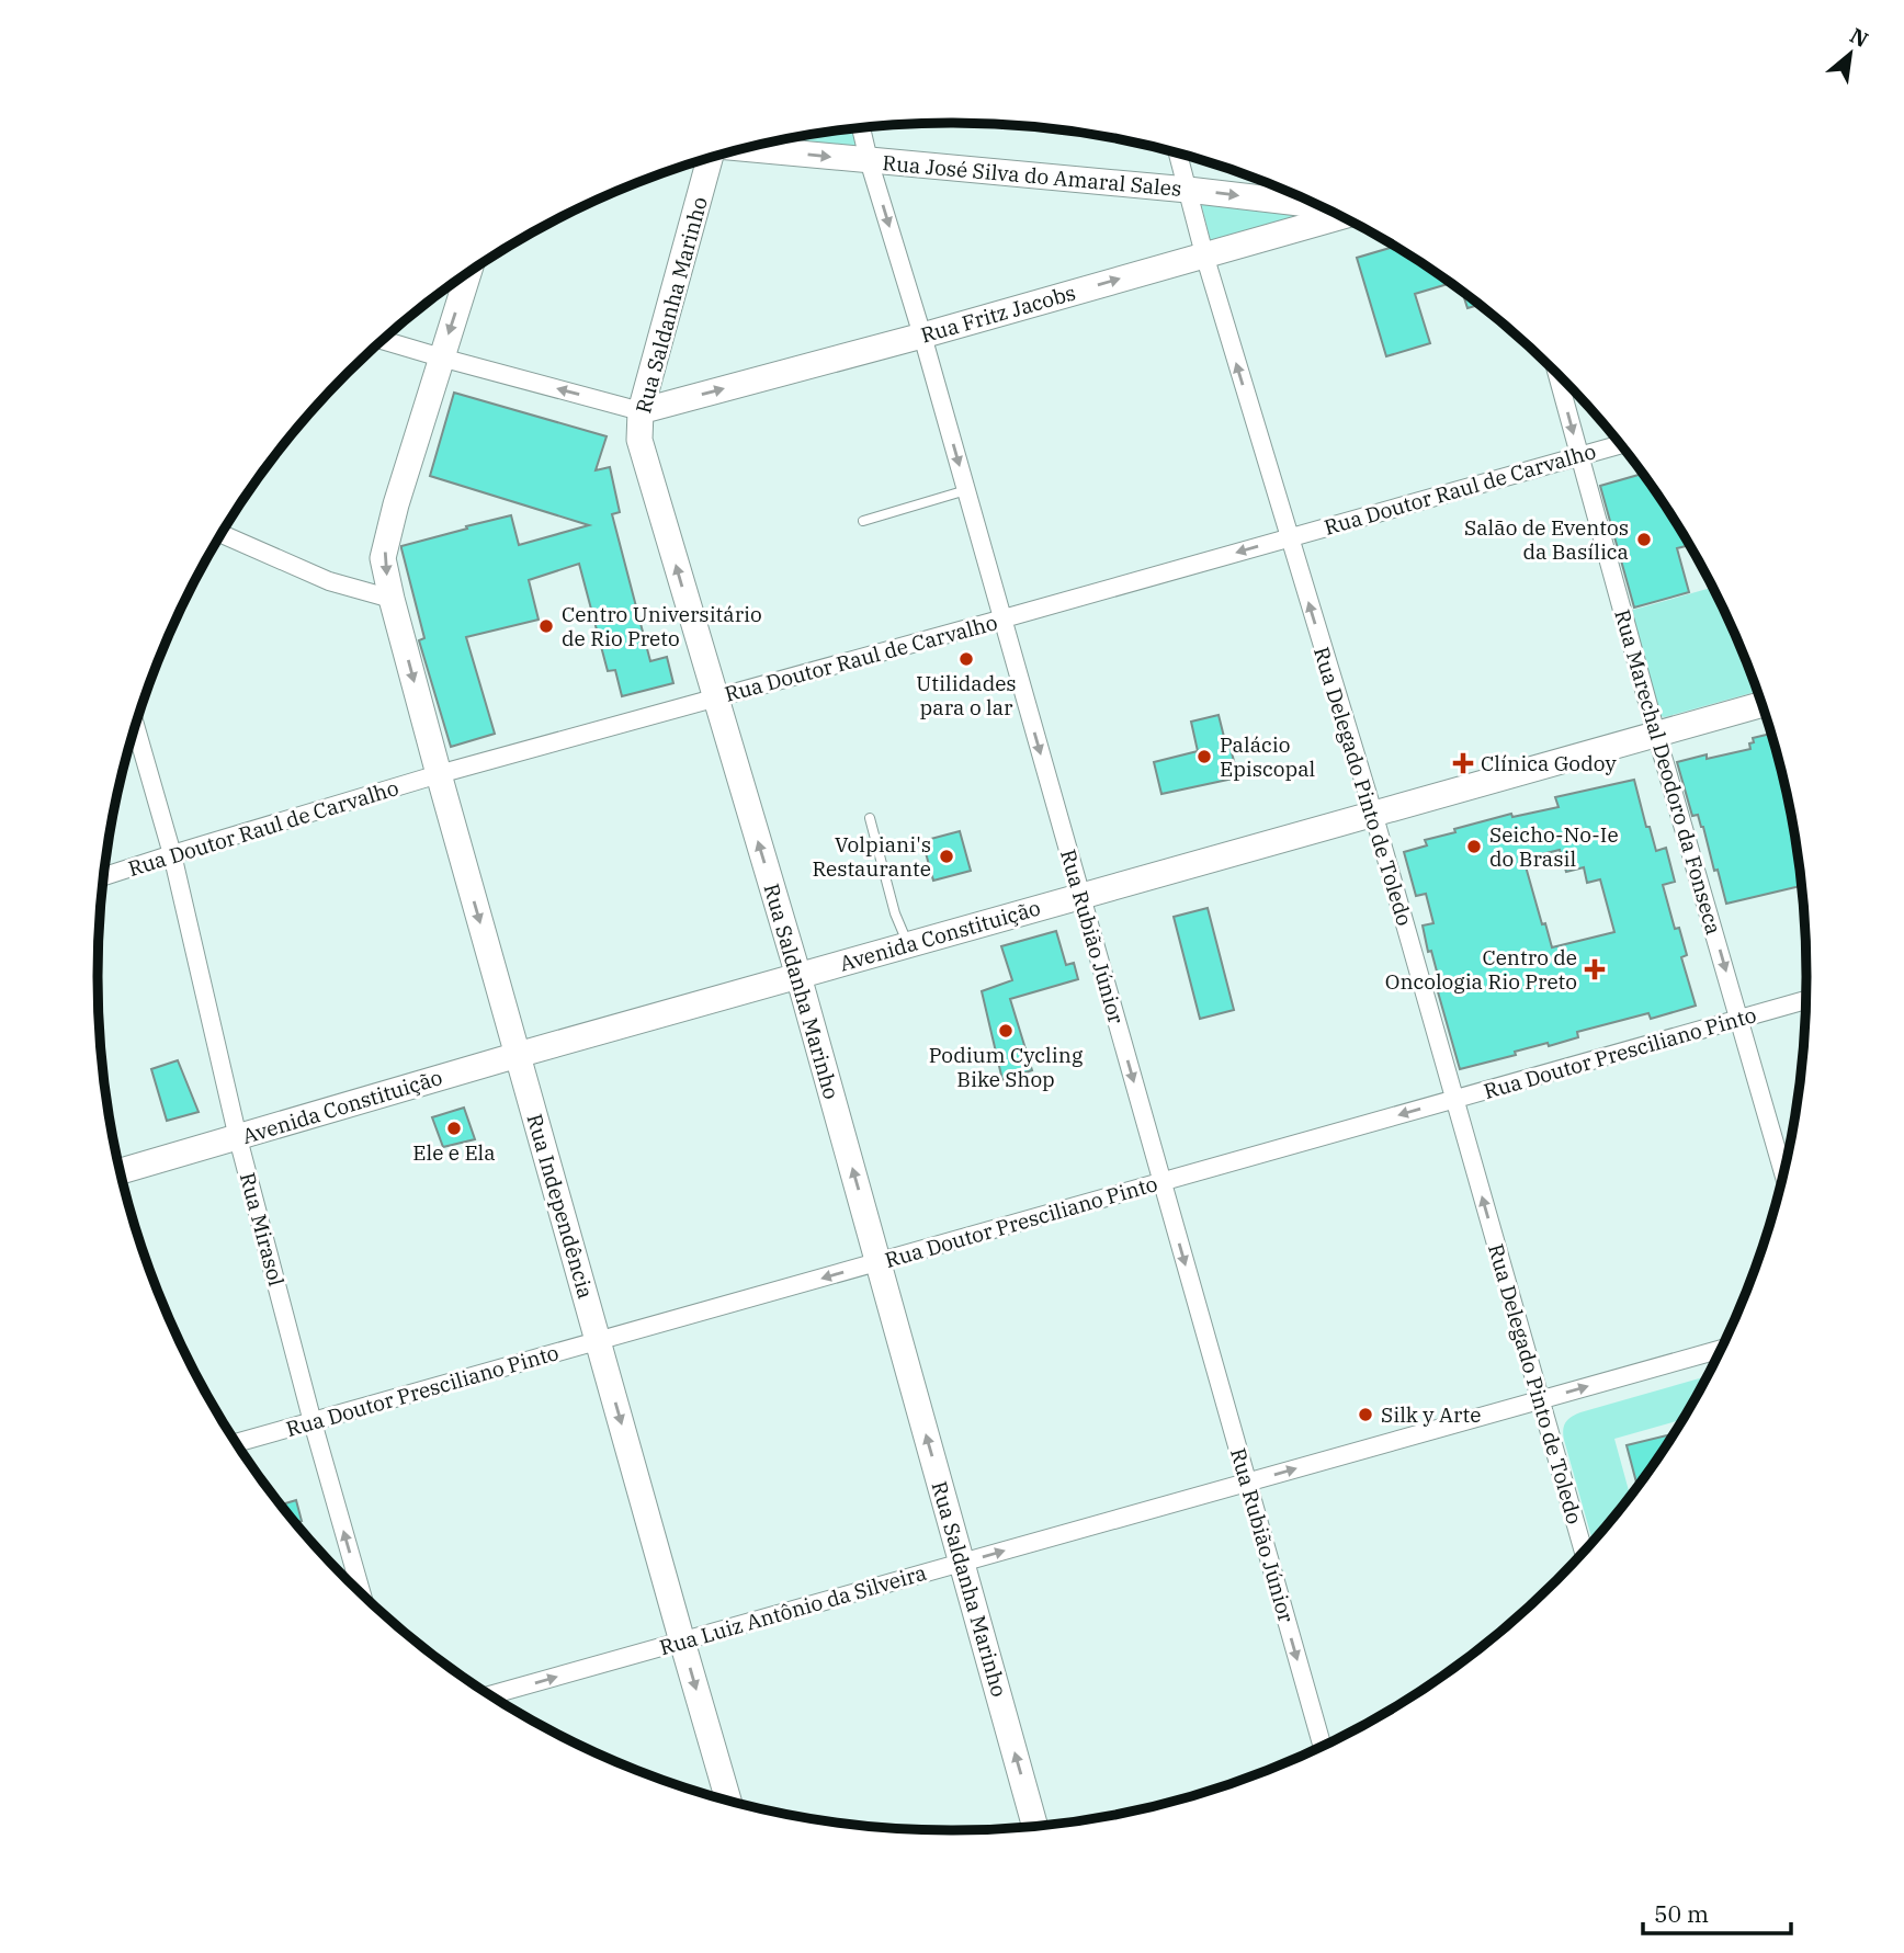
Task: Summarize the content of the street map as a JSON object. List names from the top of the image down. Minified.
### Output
{"streets":{"street":["Rua José Silva do Amaral Sales","Rua Saldanha Marinho","Rua Fritz Jacobs","Rua Doutor Raul de Carvalho","Rua Marechal Deodoro da Fonseca","Rua Delegado Pinto de Toledo","Avenida Constituição","Rua Rubião Júnior","Rua Doutor Presciliano Pinto","Rua Independência","Rua Mirasol","Rua Luiz Antônio da Silveira"]},"crossings":[["Rua José Silva do Amaral Sales","Rua Delegado Pinto de Toledo"],["Rua José Silva do Amaral Sales","Rua Rubião Júnior"],["Rua Saldanha Marinho","Rua Fritz Jacobs"],["Rua Saldanha Marinho","Rua Doutor Raul de Carvalho"],["Rua Saldanha Marinho","Avenida Constituição"],["Rua Saldanha Marinho","Rua Doutor Presciliano Pinto"],["Rua Saldanha Marinho","Rua Luiz Antônio da Silveira"],["Rua Fritz Jacobs","Rua Delegado Pinto de Toledo"],["Rua Fritz Jacobs","Rua Rubião Júnior"],["Rua Doutor Raul de Carvalho","Rua Marechal Deodoro da Fonseca"],["Rua Doutor Raul de Carvalho","Rua Delegado Pinto de Toledo"],["Rua Doutor Raul de Carvalho","Rua Rubião Júnior"],["Rua Doutor Raul de Carvalho","Rua Independência"],["Rua Doutor Raul de Carvalho","Rua Mirasol"],["Rua Marechal Deodoro da Fonseca","Avenida Constituição"],["Rua Marechal Deodoro da Fonseca","Rua Doutor Presciliano Pinto"],["Rua Delegado Pinto de Toledo","Avenida Constituição"],["Rua Delegado Pinto de Toledo","Rua Doutor Presciliano Pinto"],["Rua Delegado Pinto de Toledo","Rua Luiz Antônio da Silveira"],["Avenida Constituição","Rua Rubião Júnior"],["Avenida Constituição","Rua Independência"],["Avenida Constituição","Rua Mirasol"],["Rua Rubião Júnior","Rua Doutor Presciliano Pinto"],["Rua Rubião Júnior","Rua Luiz Antônio da Silveira"],["Rua Doutor Presciliano Pinto","Rua Independência"],["Rua Doutor Presciliano Pinto","Rua Mirasol"],["Rua Independência","Rua Luiz Antônio da Silveira"]],"one_way":["Rua José Silva do Amaral Sales","Rua Saldanha Marinho","Rua Fritz Jacobs","Rua Marechal Deodoro da Fonseca","Rua Delegado Pinto de Toledo","Rua Rubião Júnior","Rua Doutor Presciliano Pinto","Rua Independência","Rua Luiz Antônio da Silveira"],"places":{"other":["Salão de Eventos da Basílica","Centro Universitário de Rio Preto","Utilidades para o lar","Palácio Episcopal","Seicho-No-Ie do Brasil","Volpiani's Restaurante","Podium Cycling Bike Shop","Ele e Ela","Silk y Arte"],"health":["Clínica Godoy","Centro de Oncologia Rio Preto"]},"scale_bar":"50 m","north":"top right"}
